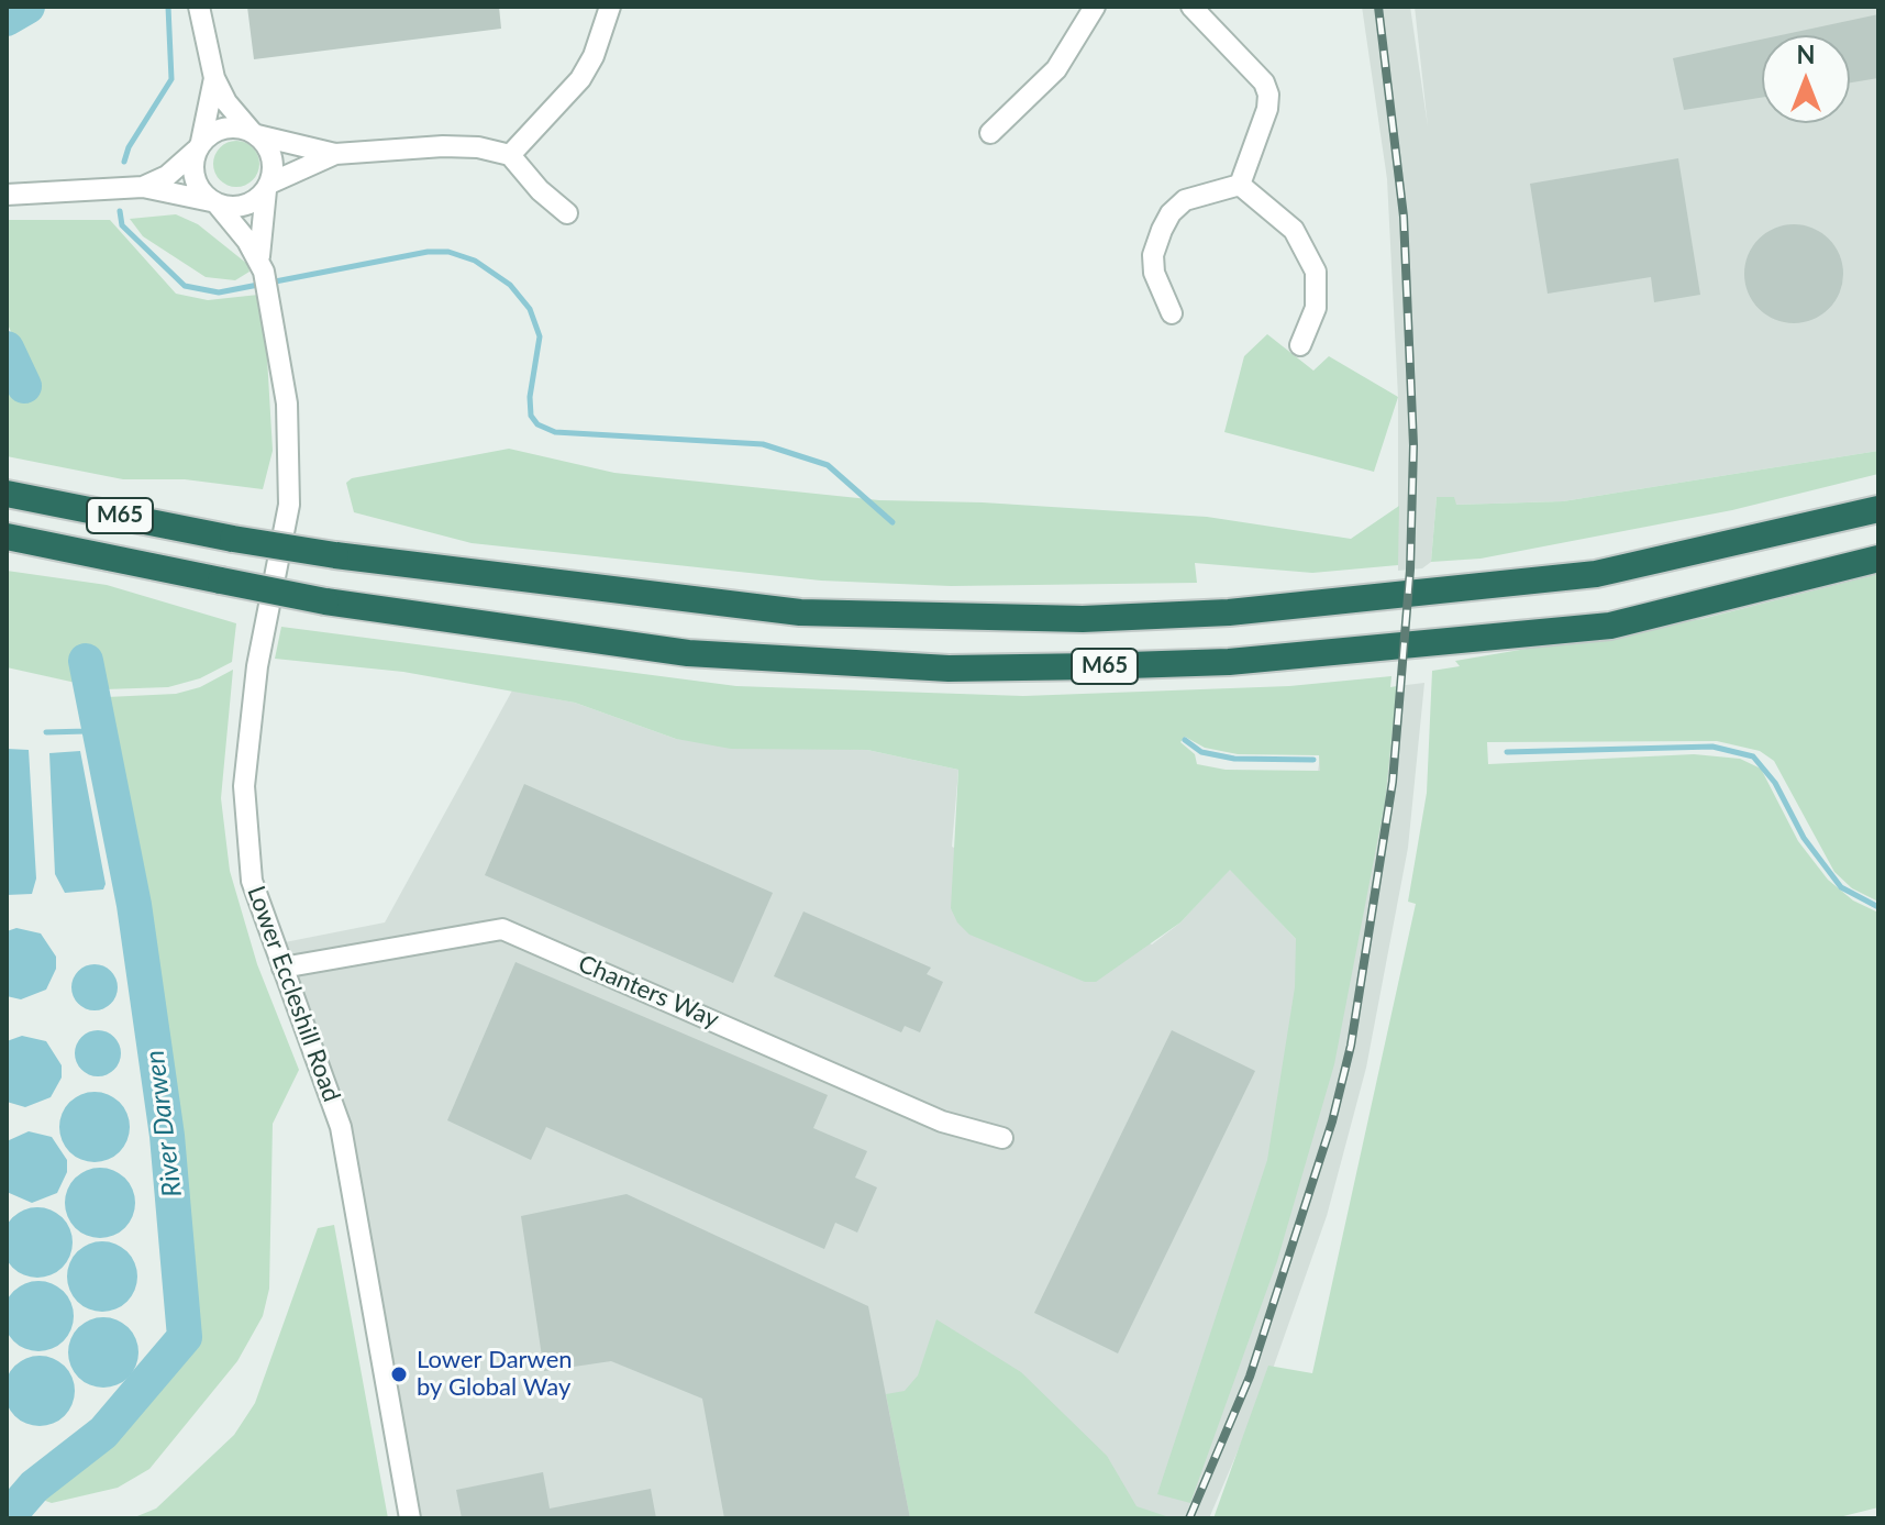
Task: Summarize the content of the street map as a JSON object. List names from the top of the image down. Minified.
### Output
{"streets":{"highway":["M65"],"street":["Chanters Way","Lower Eccleshill Road"]},"crossings":[["Chanters Way","Lower Eccleshill Road"]],"water":["River Darwen"],"places":["Lower Darwen by Global Way"],"north":"top"}
